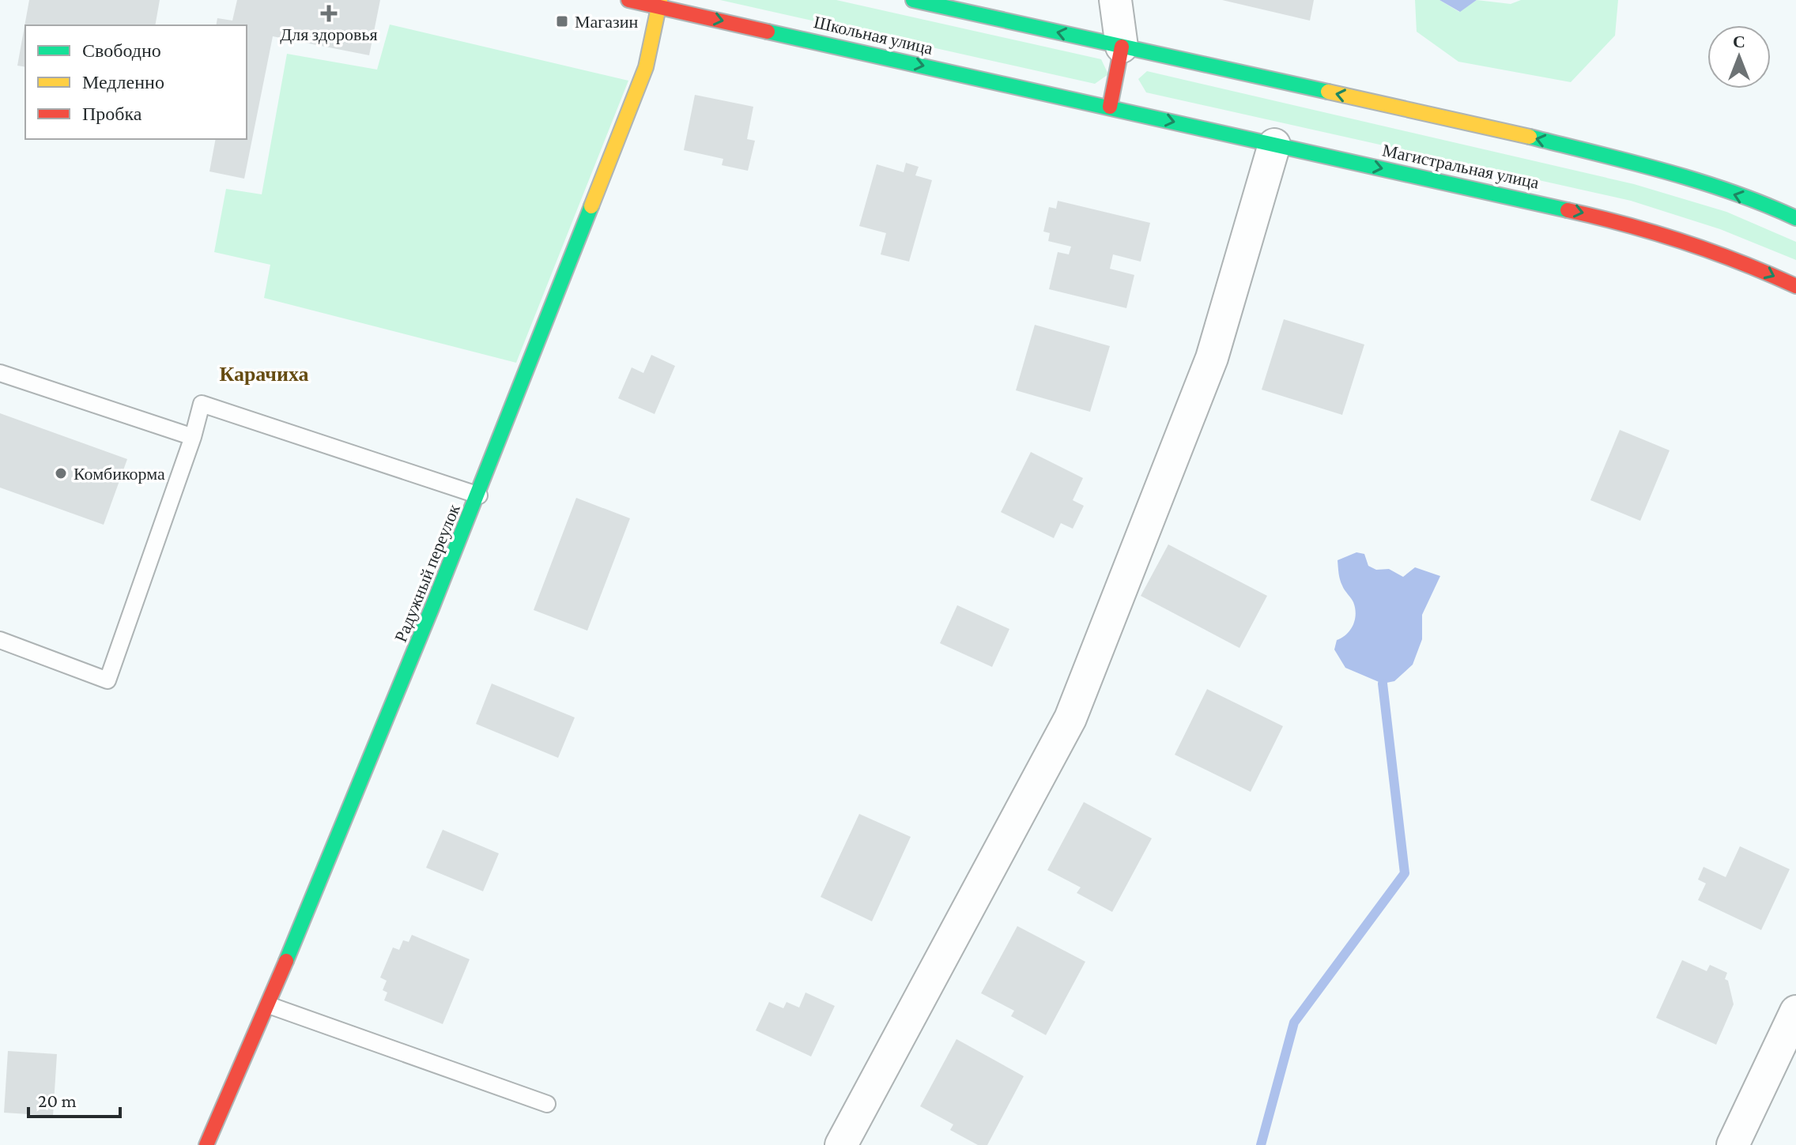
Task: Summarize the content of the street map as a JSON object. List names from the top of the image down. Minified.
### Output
{"streets":{"main road":["Школьная улица","Магистральная улица","Радужный переулок"]},"crossings":[["Школьная улица","Магистральная улица"],["Школьная улица","Радужный переулок"]],"districts":["Карачиха"],"places":{"health":["Для здоровья"],"transit":["Магазин"],"other":["Комбикорма"]},"legend":["Свободно","Медленно","Пробка"],"scale_bar":"20 m","north":"top"}
